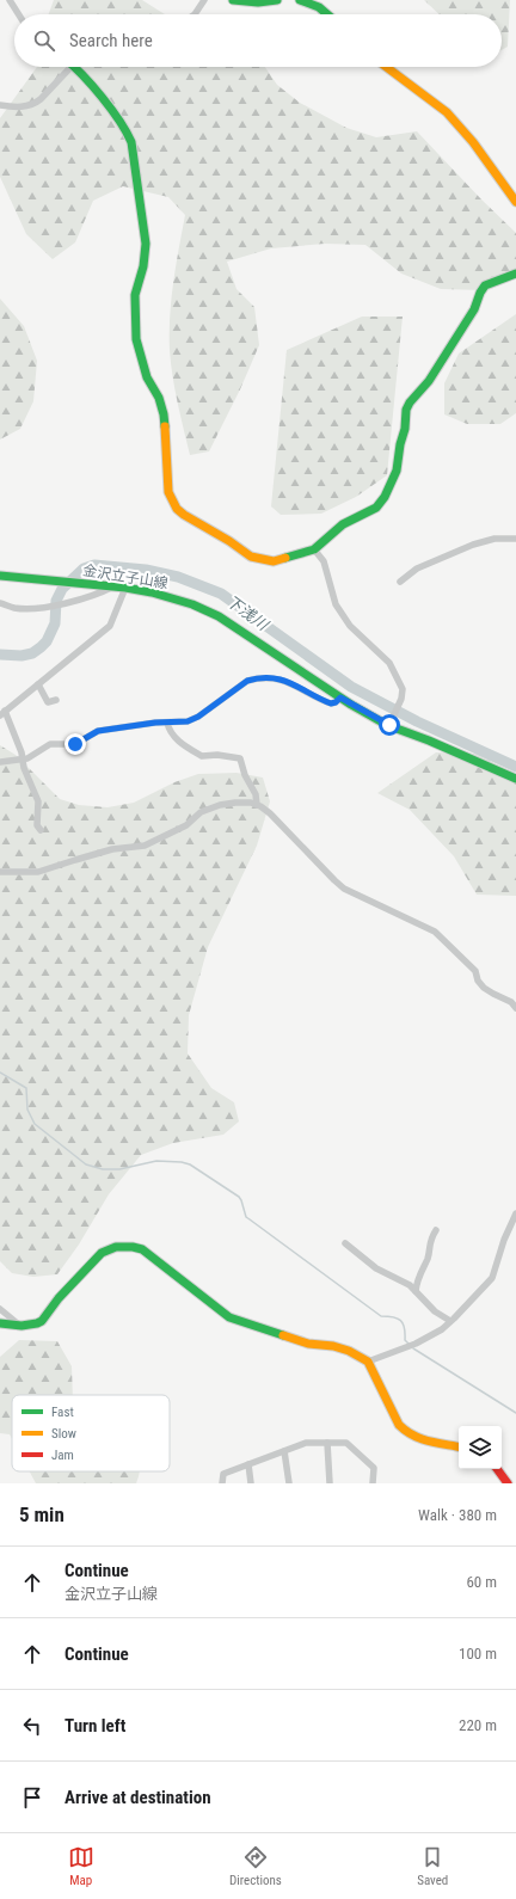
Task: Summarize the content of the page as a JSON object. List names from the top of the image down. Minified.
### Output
{"streets":{"street":["金沢立子山線"]},"water":["下浅川"],"legend":["Fast","Slow","Jam"],"page":{"search":"Search here","heading":["5 min","Walk · 380 m"],"list":[["Continue","金沢立子山線","60 m"],["Continue","100 m"],["Turn left","220 m"],"Arrive at destination"],"nav":["Map","Directions","Saved"]}}
